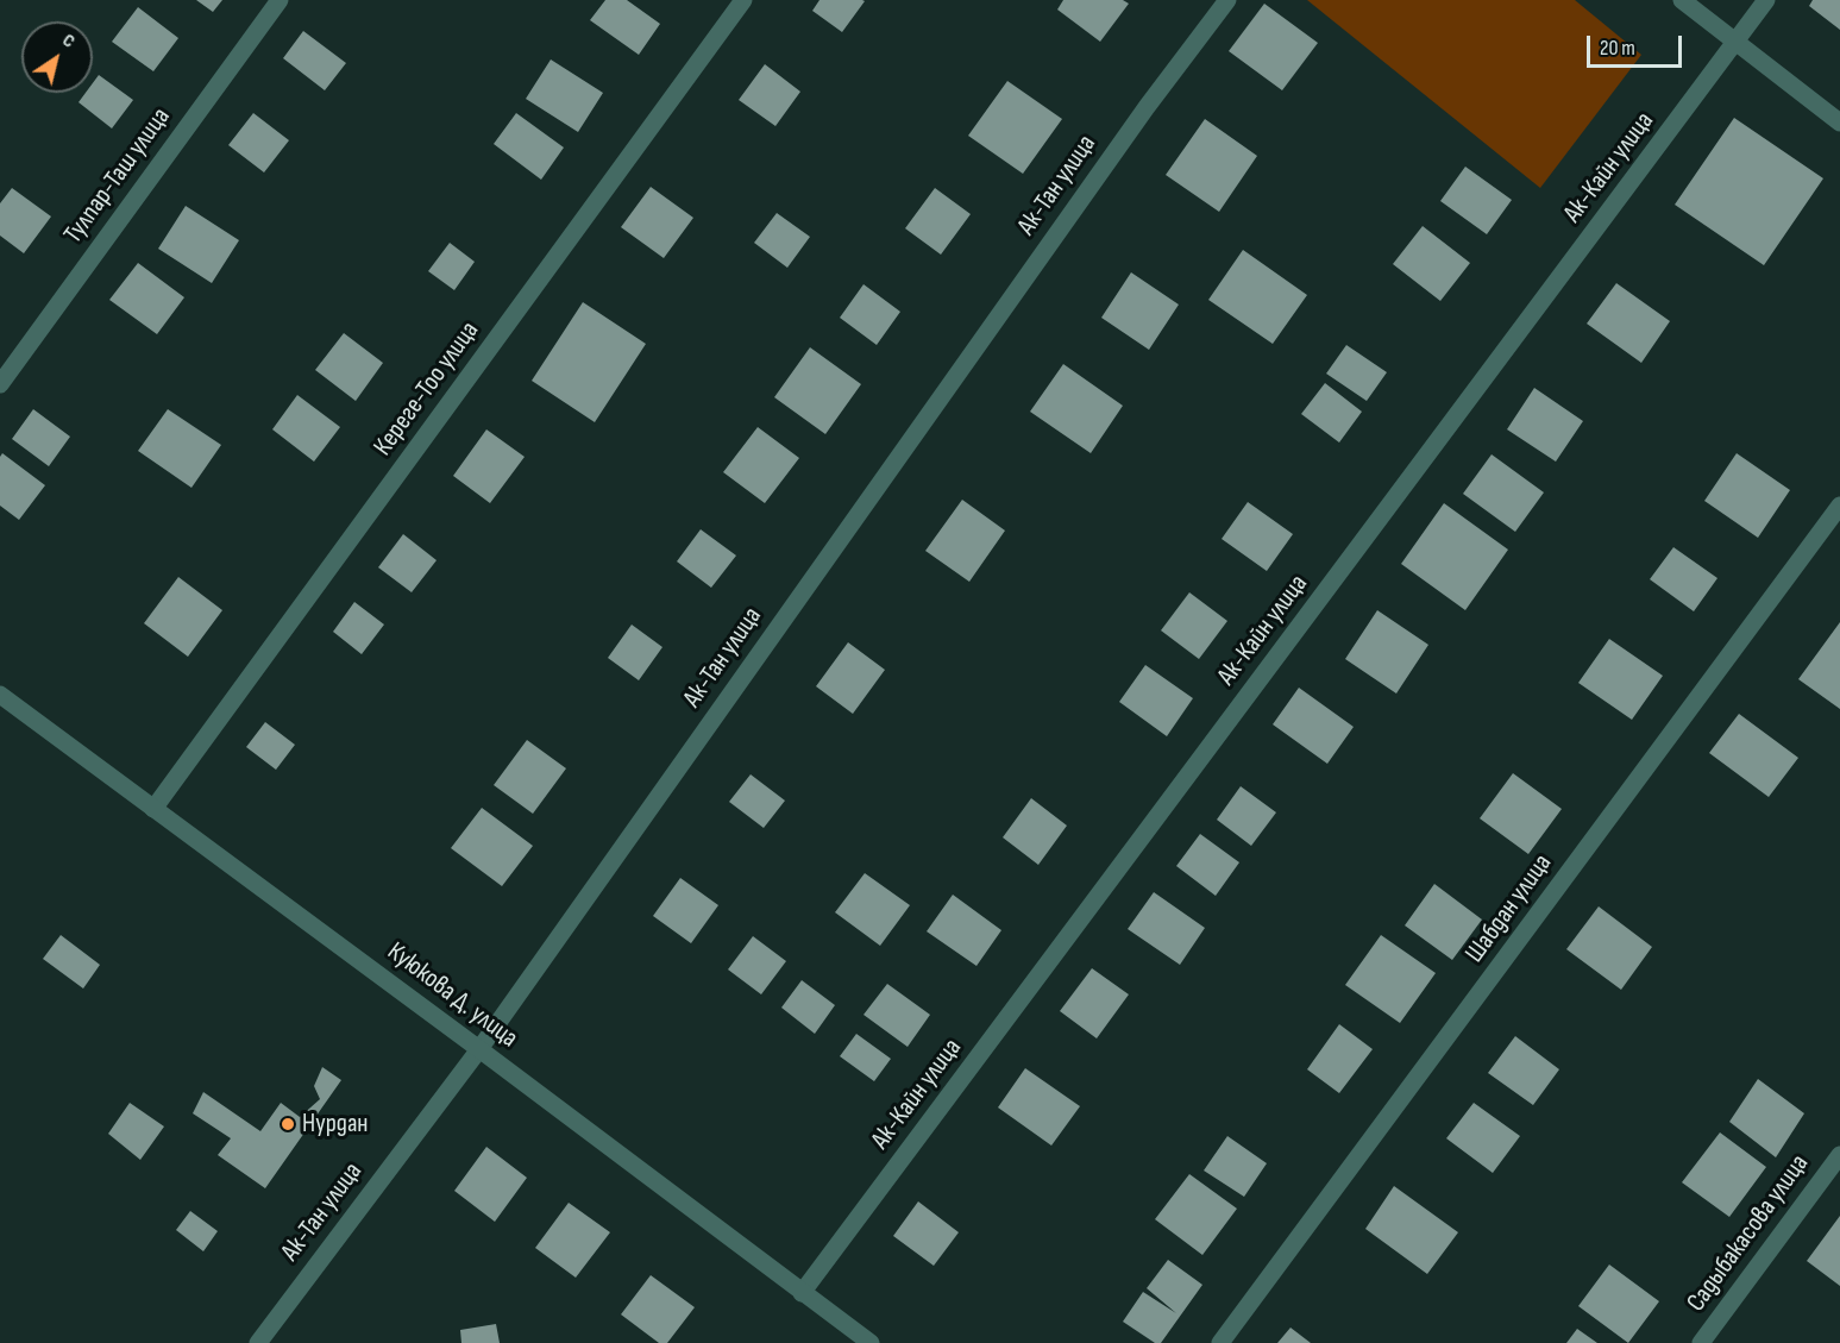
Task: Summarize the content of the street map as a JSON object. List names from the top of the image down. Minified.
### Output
{"streets":{"street":["Ак-Кайн улица","Тулпар-Таш улица","Ак-Тан улица","Кереге-Тоо улица","Шабдан улица","Куюкова Д. улица","Садыбакасова улица"]},"crossings":[["Ак-Кайн улица","Куюкова Д. улица"],["Ак-Тан улица","Куюкова Д. улица"],["Кереге-Тоо улица","Куюкова Д. улица"]],"places":["Нурдан"],"scale_bar":"20 m","north":"top right"}
